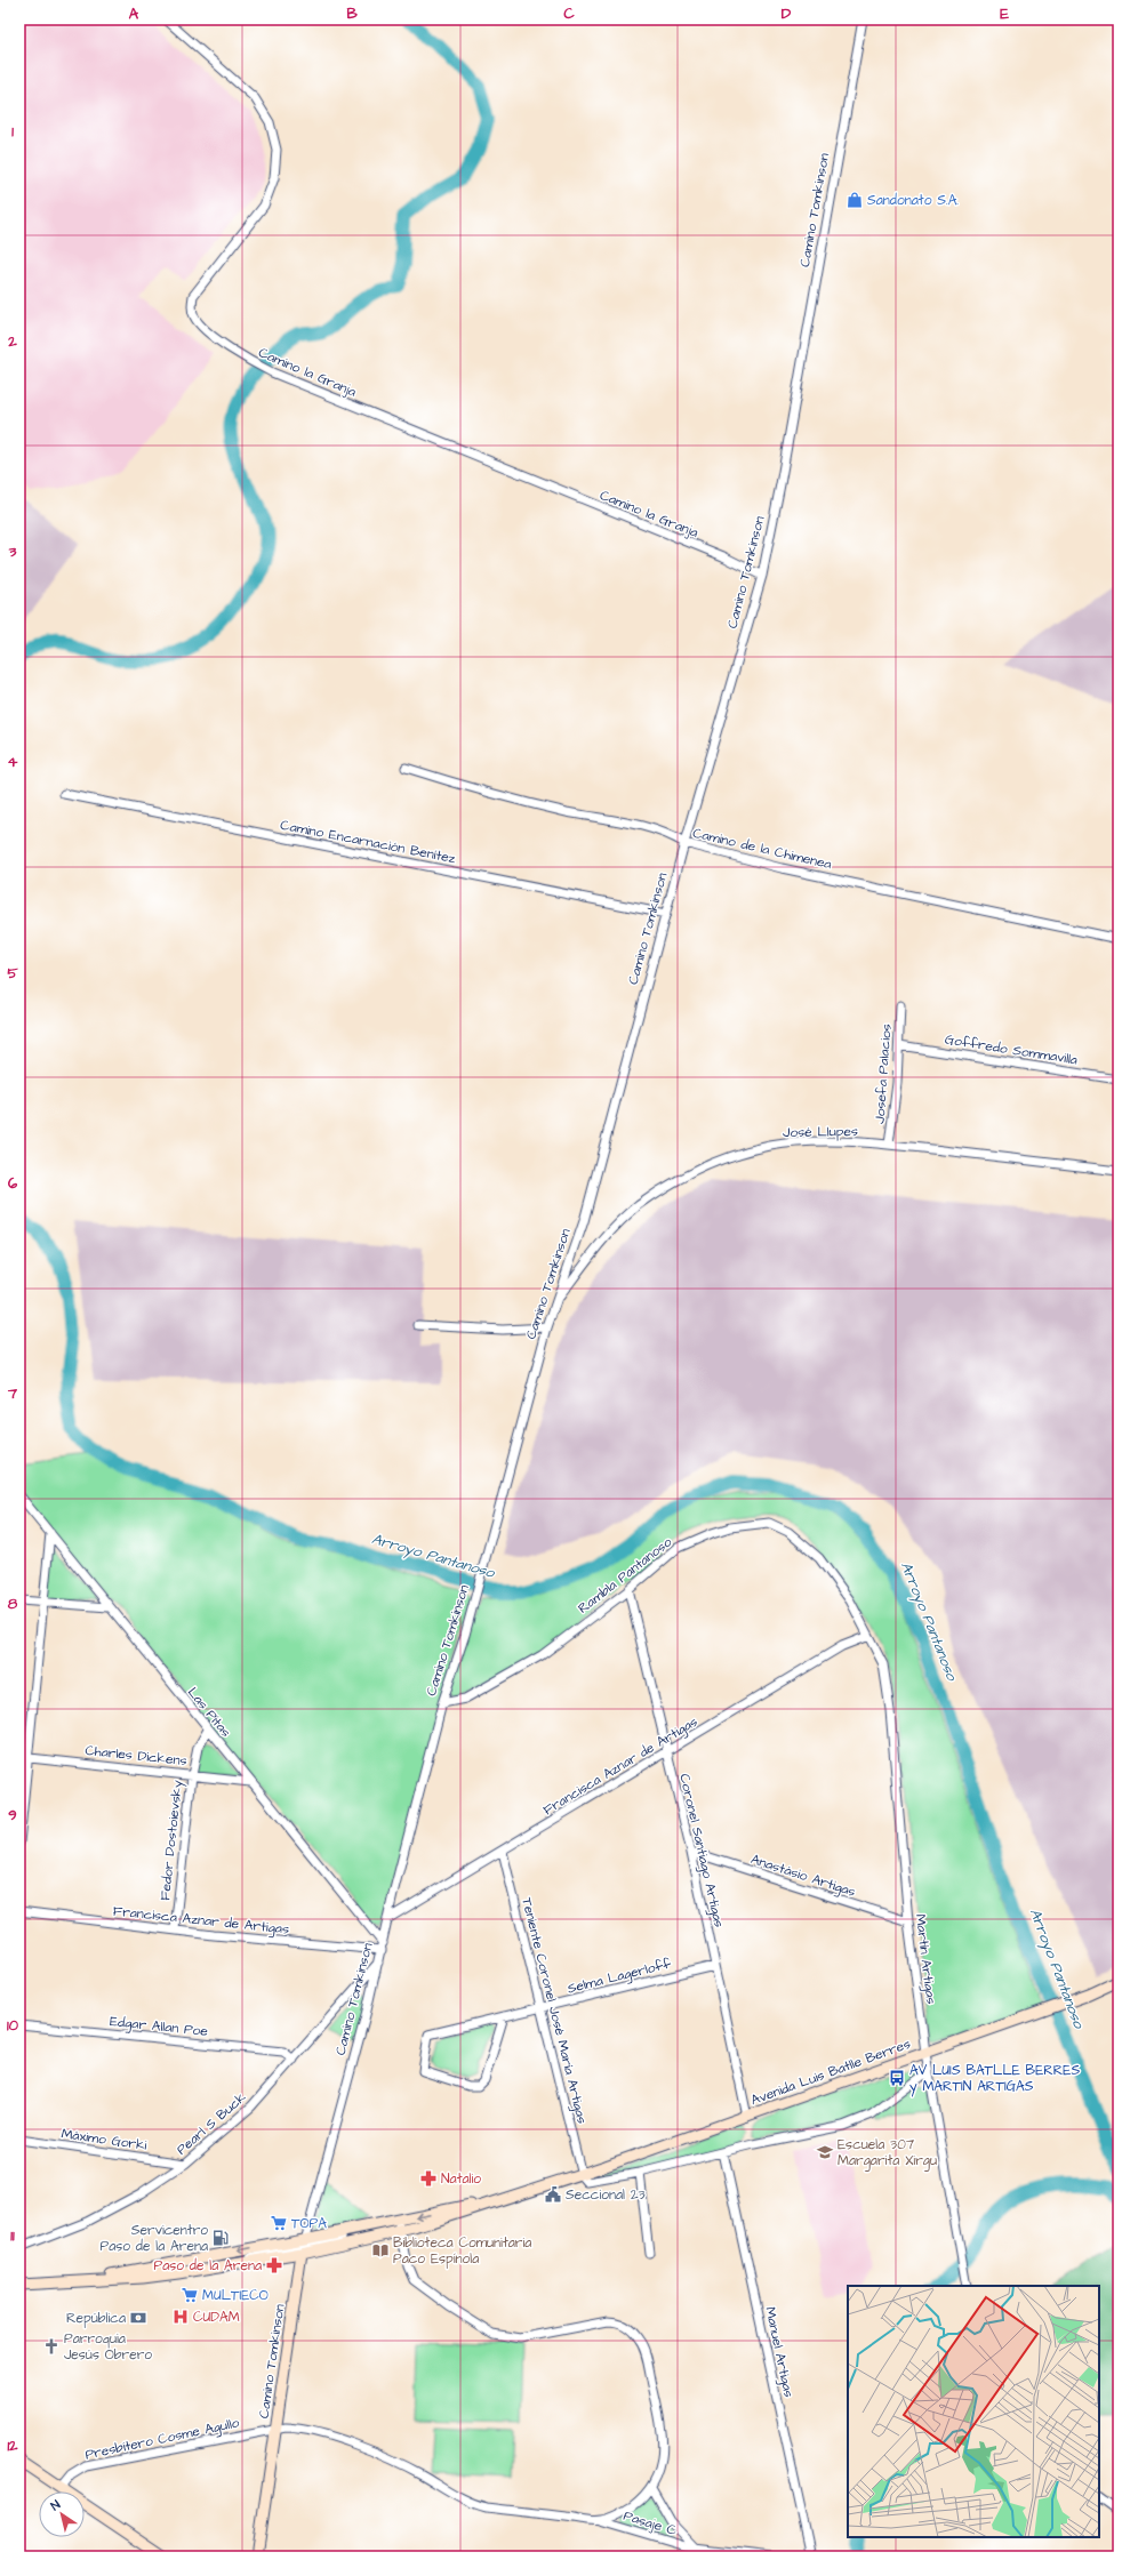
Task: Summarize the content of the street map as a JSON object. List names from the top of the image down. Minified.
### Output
{"streets":{"main road":["Camino Tomkinson","Avenida Luis Batlle Berres"],"street":["Camino la Granja","Camino Encarnación Benítez","Camino de la Chimenea","Goffredo Sommavilla","Josefa Palacios","José Llupes","Rambla Pantanoso","Las Pitas","Charles Dickens","Francisca Aznar de Artigas","Fedor Dostoievsky","Coronel Santiago Artigas","Anastásio Artigas","Martín Artigas","Selma Lagerloff","Teniente Coronel José María Artigas","Edgar Allan Poe","Pearl S Buck","Máximo Gorki","Manuel Artigas","Presbítero Cosme Agullo","Pasaje C"]},"crossings":[["Camino Tomkinson","Camino la Granja"],["Camino Tomkinson","Camino Encarnación Benítez"],["Camino Tomkinson","Camino de la Chimenea"],["Camino Tomkinson","José Llupes"],["Camino Tomkinson","Rambla Pantanoso"],["Camino Tomkinson","Las Pitas"],["Camino Tomkinson","Francisca Aznar de Artigas"],["Camino Tomkinson","Avenida Luis Batlle Berres"],["Camino Tomkinson","Pearl S Buck"],["Camino Tomkinson","Presbítero Cosme Agullo"],["Goffredo Sommavilla","Josefa Palacios"],["Josefa Palacios","José Llupes"],["Rambla Pantanoso","Francisca Aznar de Artigas"],["Rambla Pantanoso","Coronel Santiago Artigas"],["Rambla Pantanoso","Martín Artigas"],["Las Pitas","Charles Dickens"],["Las Pitas","Francisca Aznar de Artigas"],["Las Pitas","Fedor Dostoievsky"],["Charles Dickens","Fedor Dostoievsky"],["Francisca Aznar de Artigas","Fedor Dostoievsky"],["Francisca Aznar de Artigas","Coronel Santiago Artigas"],["Francisca Aznar de Artigas","Martín Artigas"],["Francisca Aznar de Artigas","Teniente Coronel José María Artigas"],["Coronel Santiago Artigas","Anastásio Artigas"],["Coronel Santiago Artigas","Selma Lagerloff"],["Coronel Santiago Artigas","Avenida Luis Batlle Berres"],["Anastásio Artigas","Martín Artigas"],["Martín Artigas","Avenida Luis Batlle Berres"],["Selma Lagerloff","Teniente Coronel José María Artigas"],["Teniente Coronel José María Artigas","Avenida Luis Batlle Berres"],["Edgar Allan Poe","Pearl S Buck"],["Pearl S Buck","Máximo Gorki"],["Presbítero Cosme Agullo","Pasaje C"]],"water":["Arroyo Pantanoso"],"places":{"shop":["Sandonato S.A."],"bus stop":["AV LUIS BATLLE BERRES y MARTIN ARTIGAS"],"school or university":["Escuela 307 Margarita Xirgu"],"pharmacy":["Natalio","Paso de la Arena"],"public building":["Seccional 23"],"supermarket":["TOPA","MULTIECO"],"fuel station":["Servicentro Paso de la Arena"],"library":["Biblioteca Comunitaria Paco Espínola"],"hospital":["CUDAM"],"bank":["República"],"church":["Parroquia Jesús Obrero"]},"north":"top left","grid":{"columns":["A","B","C","D","E"],"rows":["1","2","3","4","5","6","7","8","9","10","11","12"]}}
